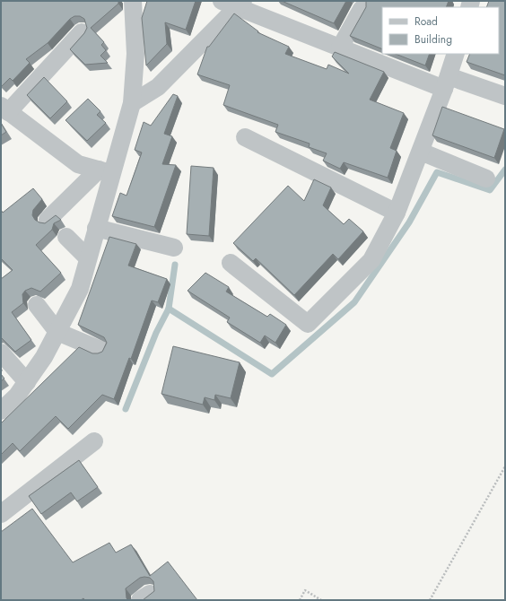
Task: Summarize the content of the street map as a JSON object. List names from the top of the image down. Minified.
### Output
{"legend":["Road","Building"]}
